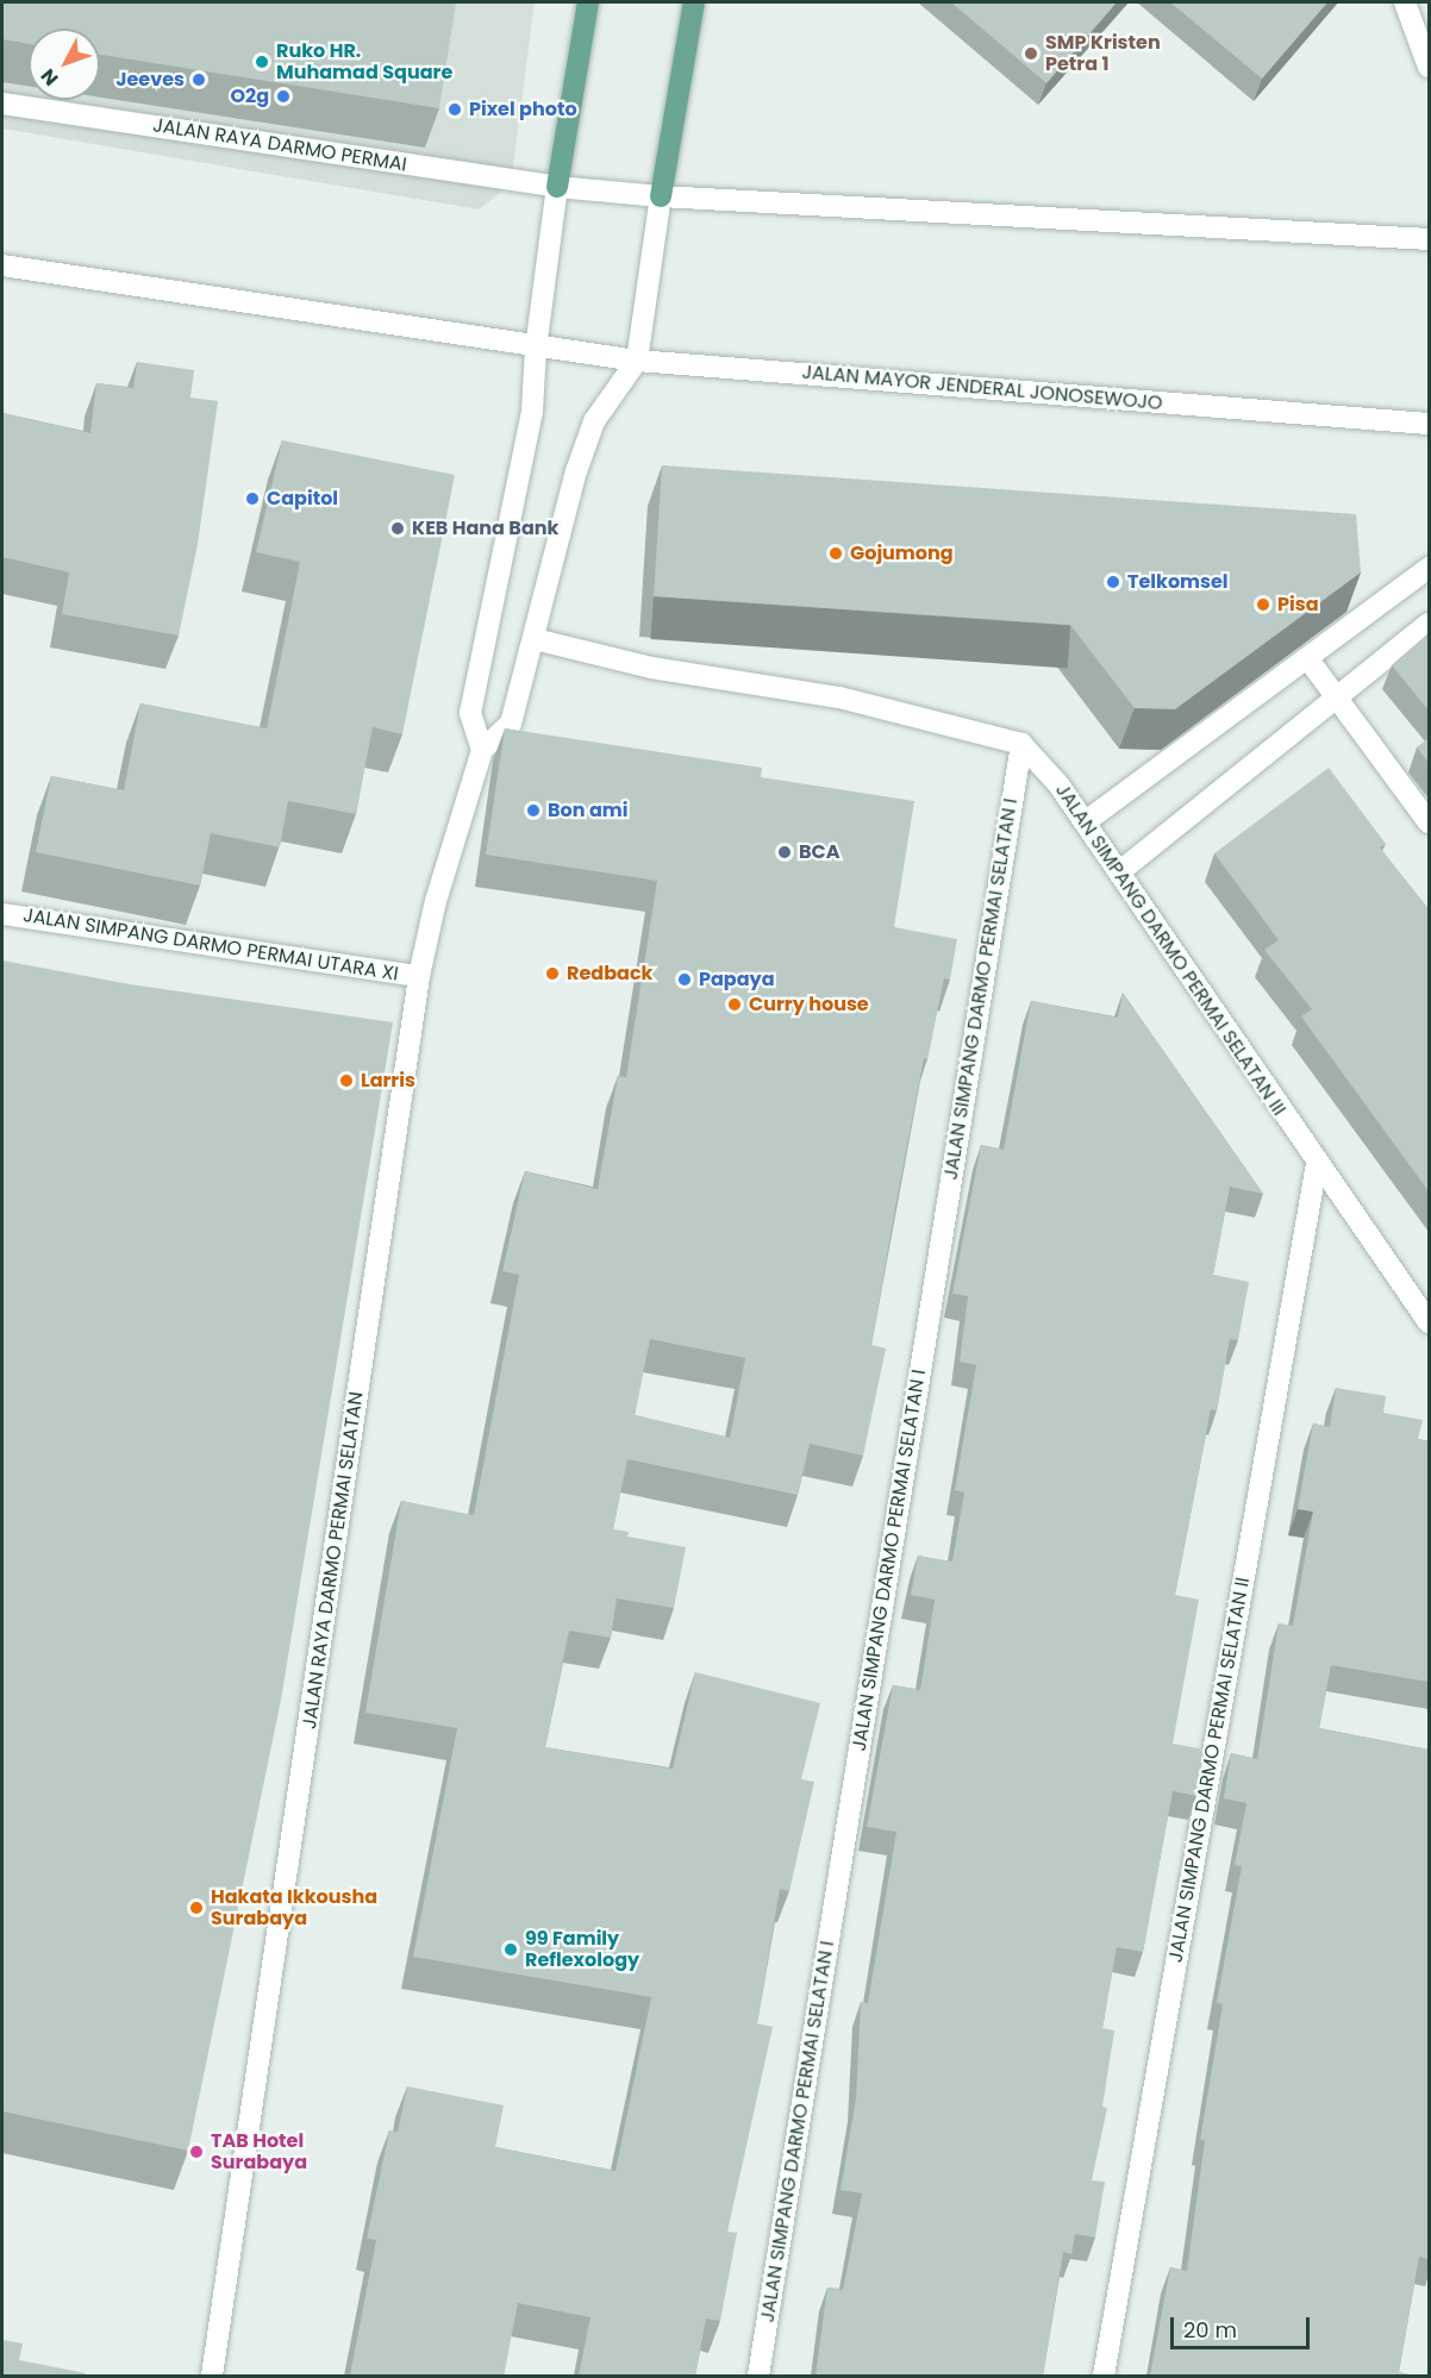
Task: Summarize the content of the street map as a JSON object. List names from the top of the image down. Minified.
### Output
{"streets":{"street":["JALAN RAYA DARMO PERMAI","JALAN MAYOR JENDERAL JONOSEWOJO","JALAN SIMPANG DARMO PERMAI UTARA XI","JALAN SIMPANG DARMO PERMAI SELATAN III","JALAN SIMPANG DARMO PERMAI SELATAN I","JALAN RAYA DARMO PERMAI SELATAN","JALAN SIMPANG DARMO PERMAI SELATAN II"]},"crossings":[["JALAN SIMPANG DARMO PERMAI UTARA XI","JALAN RAYA DARMO PERMAI SELATAN"],["JALAN SIMPANG DARMO PERMAI SELATAN III","JALAN SIMPANG DARMO PERMAI SELATAN I"],["JALAN SIMPANG DARMO PERMAI SELATAN III","JALAN SIMPANG DARMO PERMAI SELATAN II"]],"places":["SMP Kristen Petra 1","Ruko HR. Muhamad Square","Jeeves","O2g","Pixel photo","Capitol","KEB Hana Bank","Gojumong","Telkomsel","Pisa","Bon ami","BCA","Redback","Papaya","Curry house","Larris","Hakata Ikkousha Surabaya","99 Family Reflexology","TAB Hotel Surabaya"],"scale_bar":"20 m","north":"bottom left"}
